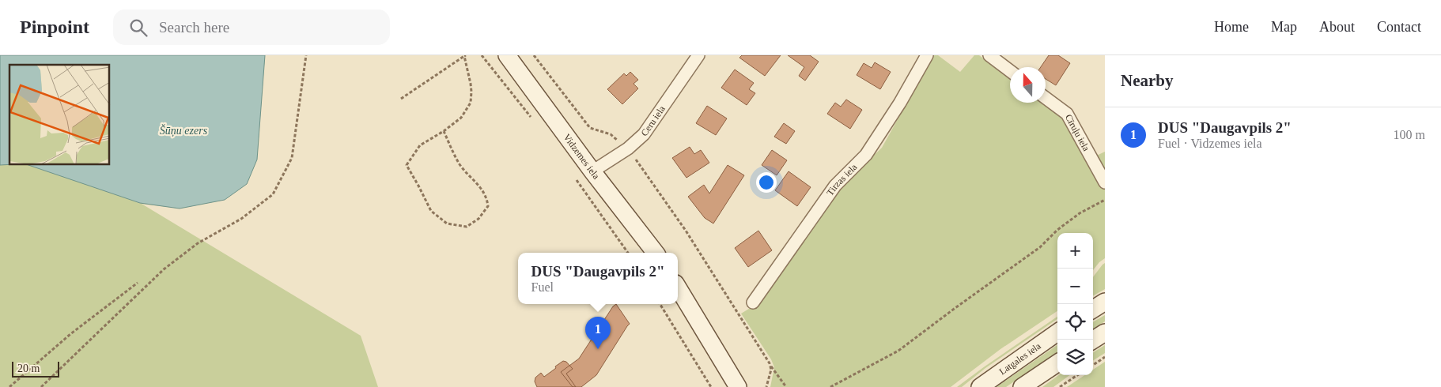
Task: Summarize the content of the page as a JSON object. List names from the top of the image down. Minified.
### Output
{"streets":{"street":["Ceru iela","Cīruļu iela","Vidzemes iela","Tirzas iela","Latgales iela"]},"crossings":[["Ceru iela","Vidzemes iela"]],"water":["Šūņu ezers"],"scale_bar":"20 m","north":"top","page":{"header":"Pinpoint","search":"Search here","nav":["Home","Map","About","Contact"],"heading":"Nearby","list":[{"mark":"1","name":"DUS \"Daugavpils 2\"","note":"Fuel · Vidzemes iela","value":"100 m"}],"map_buttons":["+","−"],"popup":["DUS \"Daugavpils 2\"","Fuel"],"pins":"1","scale":"20 m"}}
